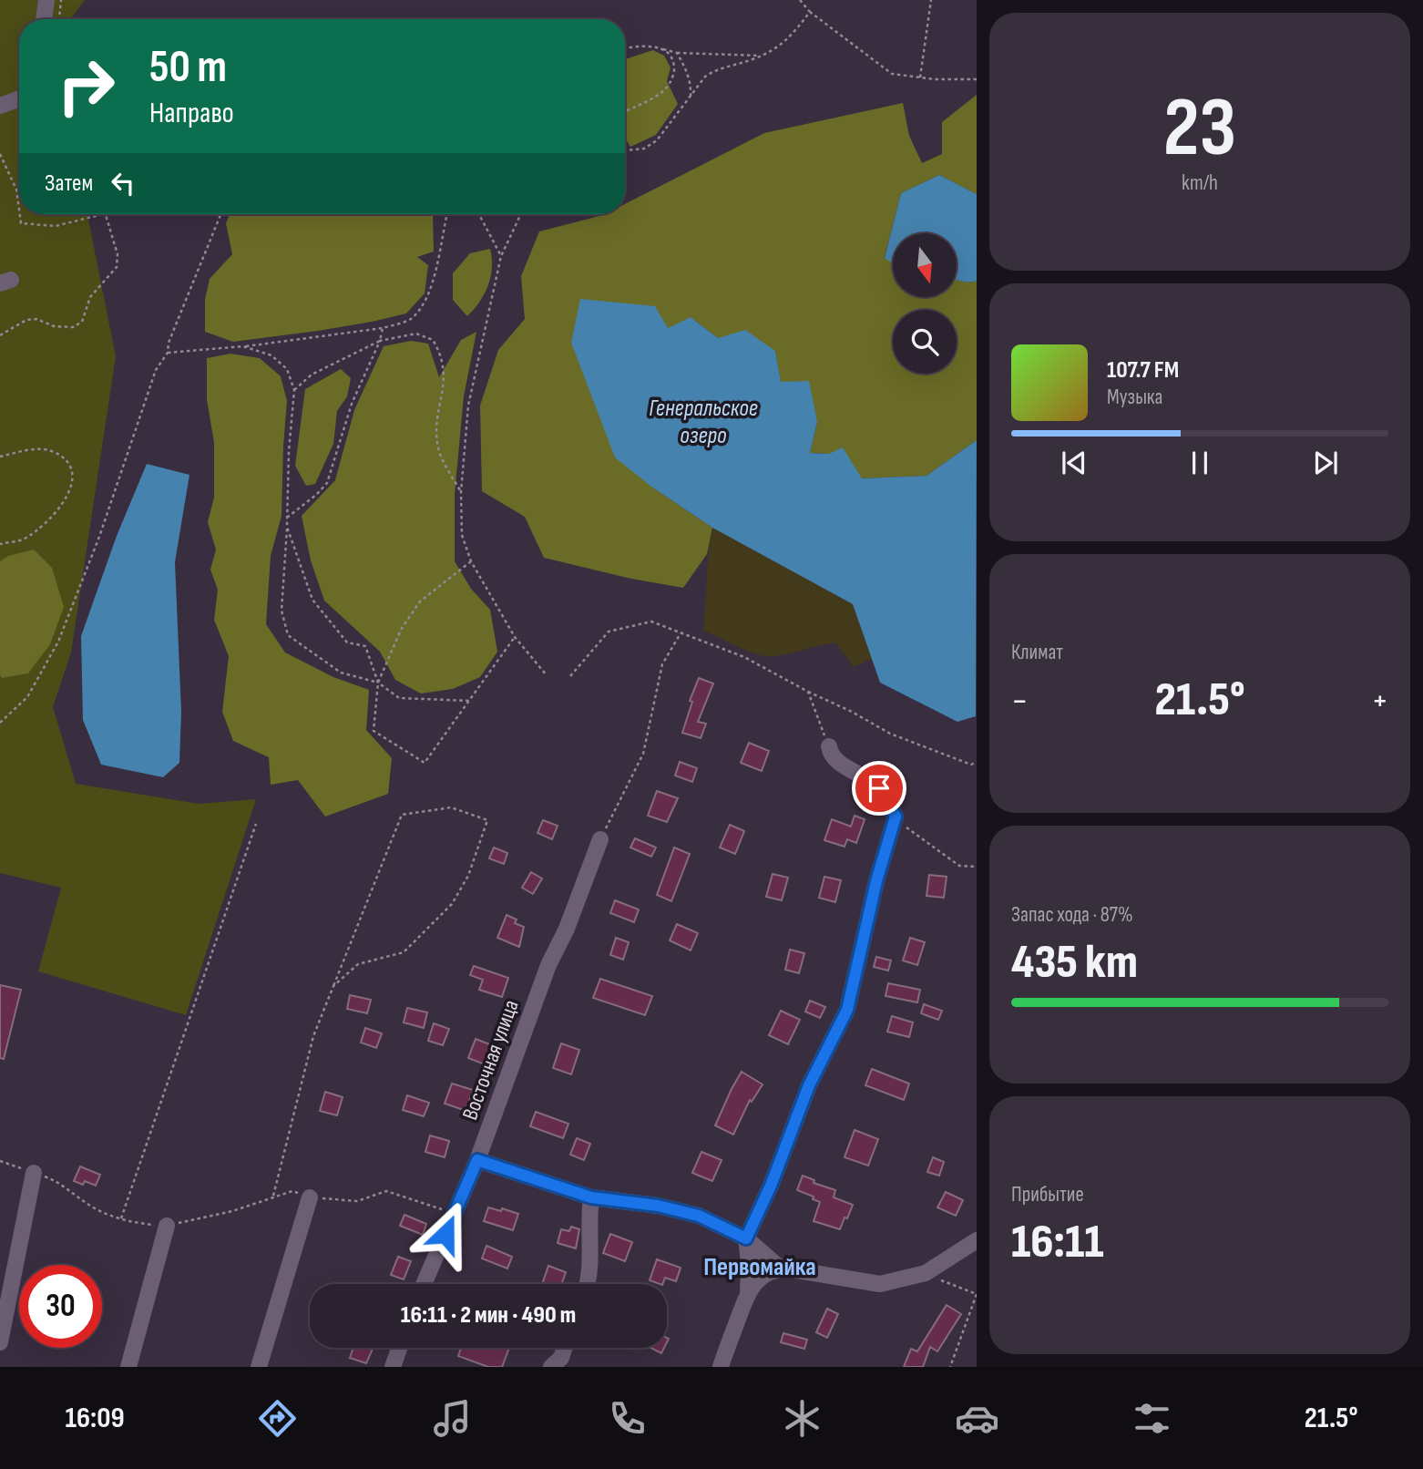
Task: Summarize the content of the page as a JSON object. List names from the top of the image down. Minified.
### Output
{"streets":{"street":["Восточная улица"]},"districts":["Первомайка"],"water":["Генеральское озеро"],"north":"bottom","page":{"tile":[["23","km/h"],"Климат",["Запас хода · 87%","435 km"],["Прибытие","16:11"]],"turn":["50 m","Направо"],"then":"Затем","song":["107.7 FM","Музыка"],"heat":["−","21.5°","+"],"limit":"30","trip":"16:11 · 2 мин · 490 m","tabs":["16:09","21.5°"]}}
